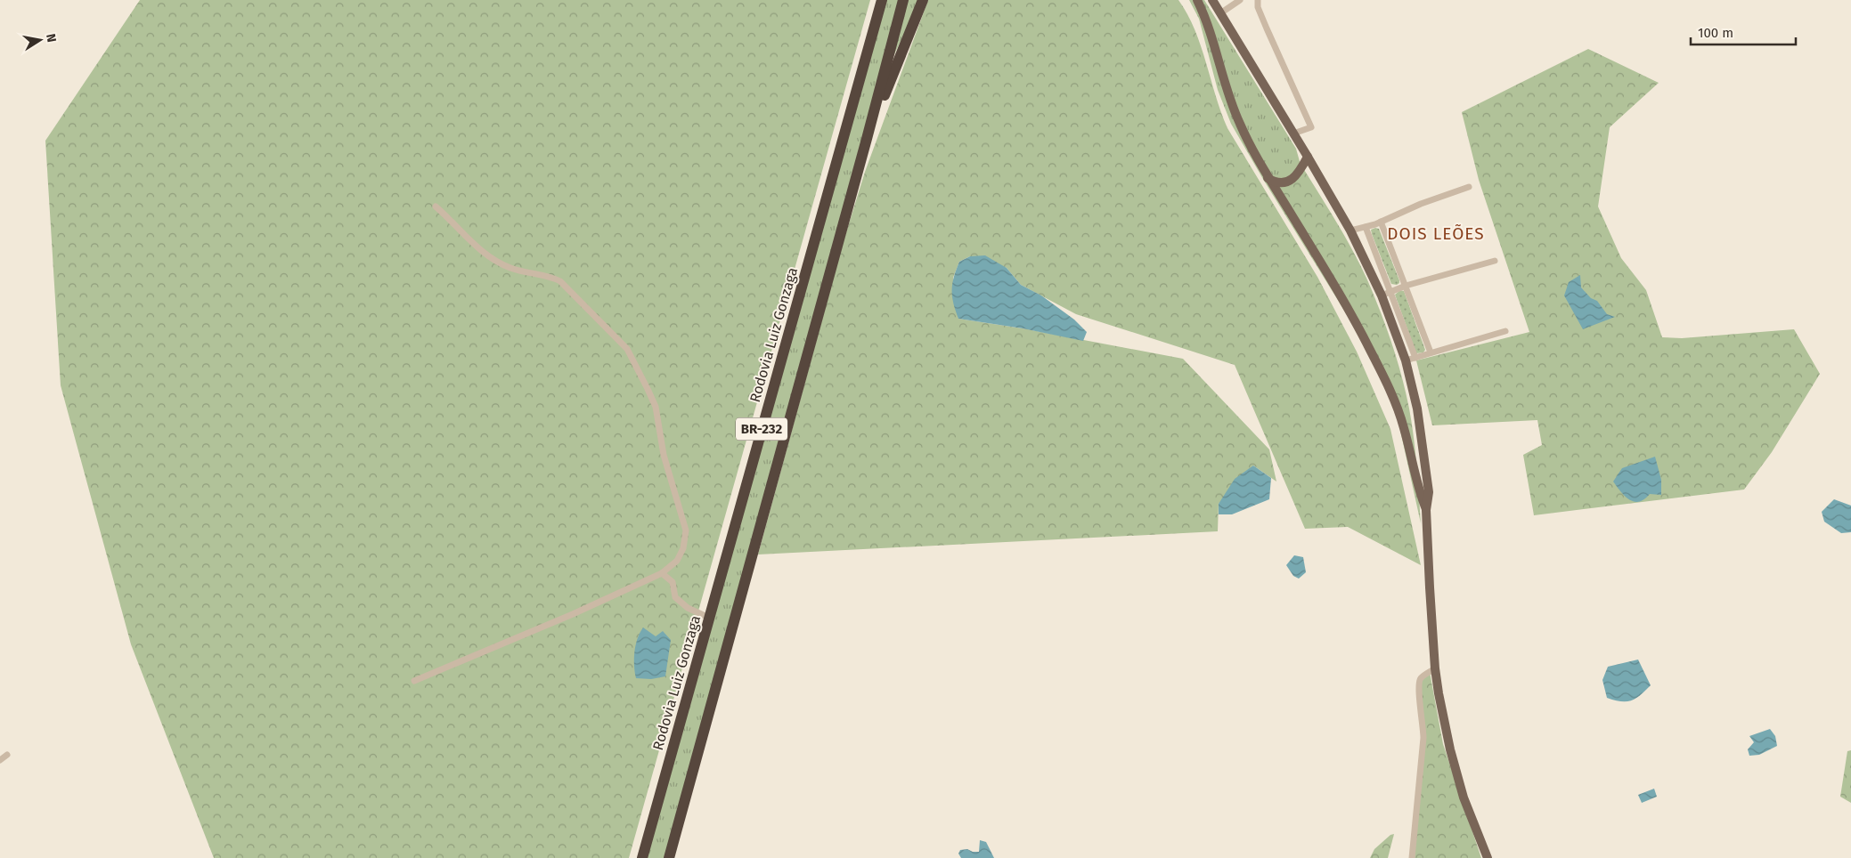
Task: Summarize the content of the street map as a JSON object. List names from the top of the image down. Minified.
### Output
{"streets":{"highway":["Rodovia Luiz Gonzaga","BR-232"]},"districts":["DOIS LEÕES"],"scale_bar":"100 m","north":"right"}
